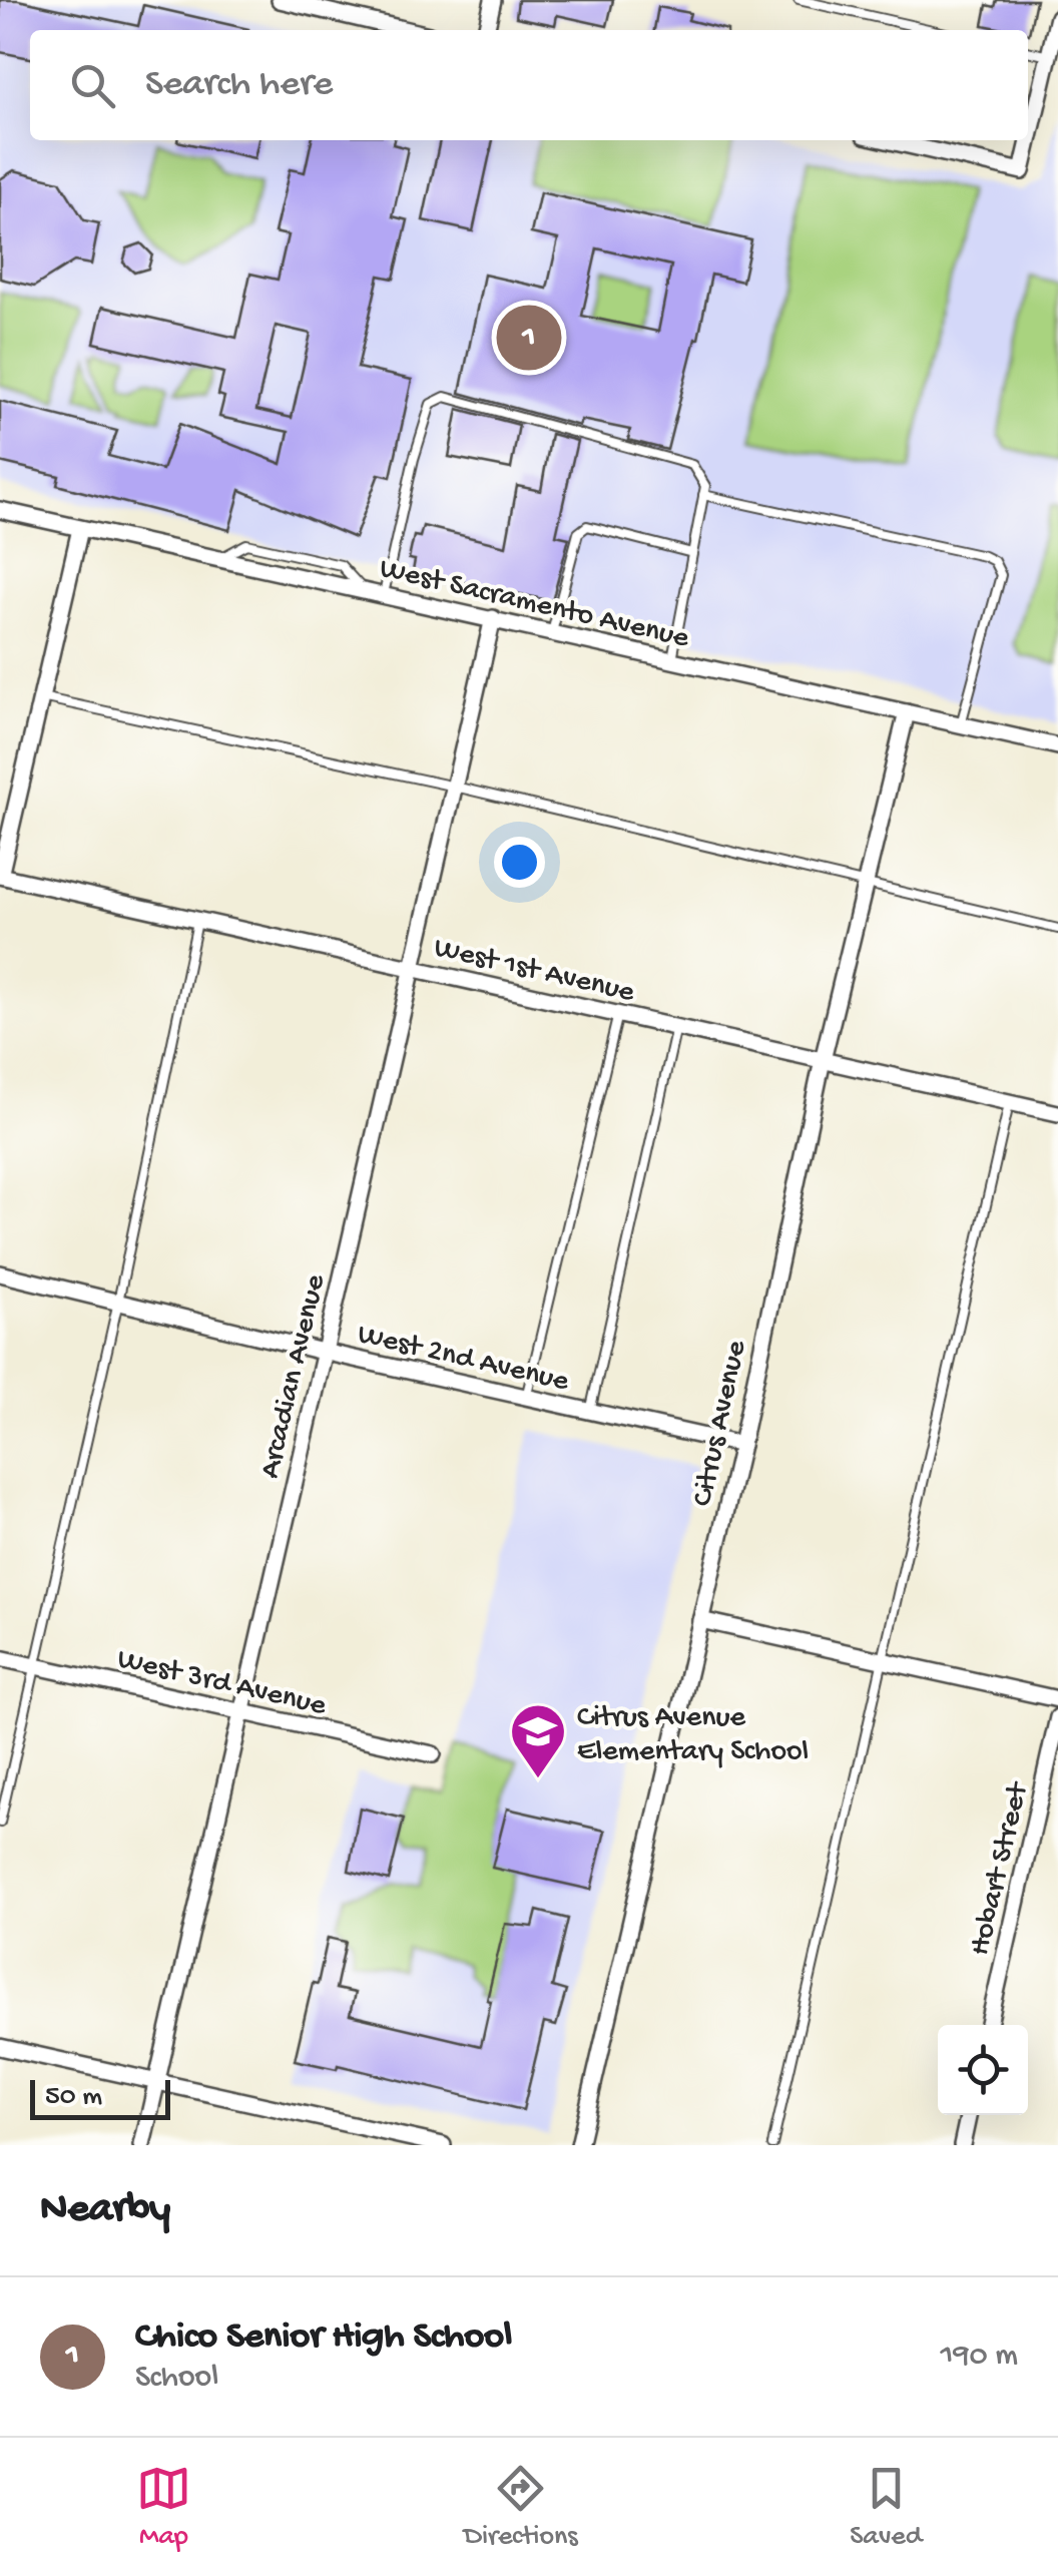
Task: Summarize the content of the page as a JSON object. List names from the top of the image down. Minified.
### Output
{"streets":{"street":["West Sacramento Avenue","West 1st Avenue","West 2nd Avenue","Arcadian Avenue","Citrus Avenue","West 3rd Avenue","Hobart Street"]},"crossings":[["West Sacramento Avenue","Arcadian Avenue"],["West Sacramento Avenue","Citrus Avenue"],["West 1st Avenue","Arcadian Avenue"],["West 1st Avenue","Citrus Avenue"],["West 2nd Avenue","Arcadian Avenue"],["West 2nd Avenue","Citrus Avenue"],["Arcadian Avenue","West 3rd Avenue"]],"places":{"school or university":["Citrus Avenue Elementary School"]},"scale_bar":"50 m","page":{"search":"Search here","pins":"1","scale":"50 m","heading":"Nearby","list":[{"mark":"1","name":"Chico Senior High School","note":"School","value":"190 m"}],"nav":["Map","Directions","Saved"]}}
